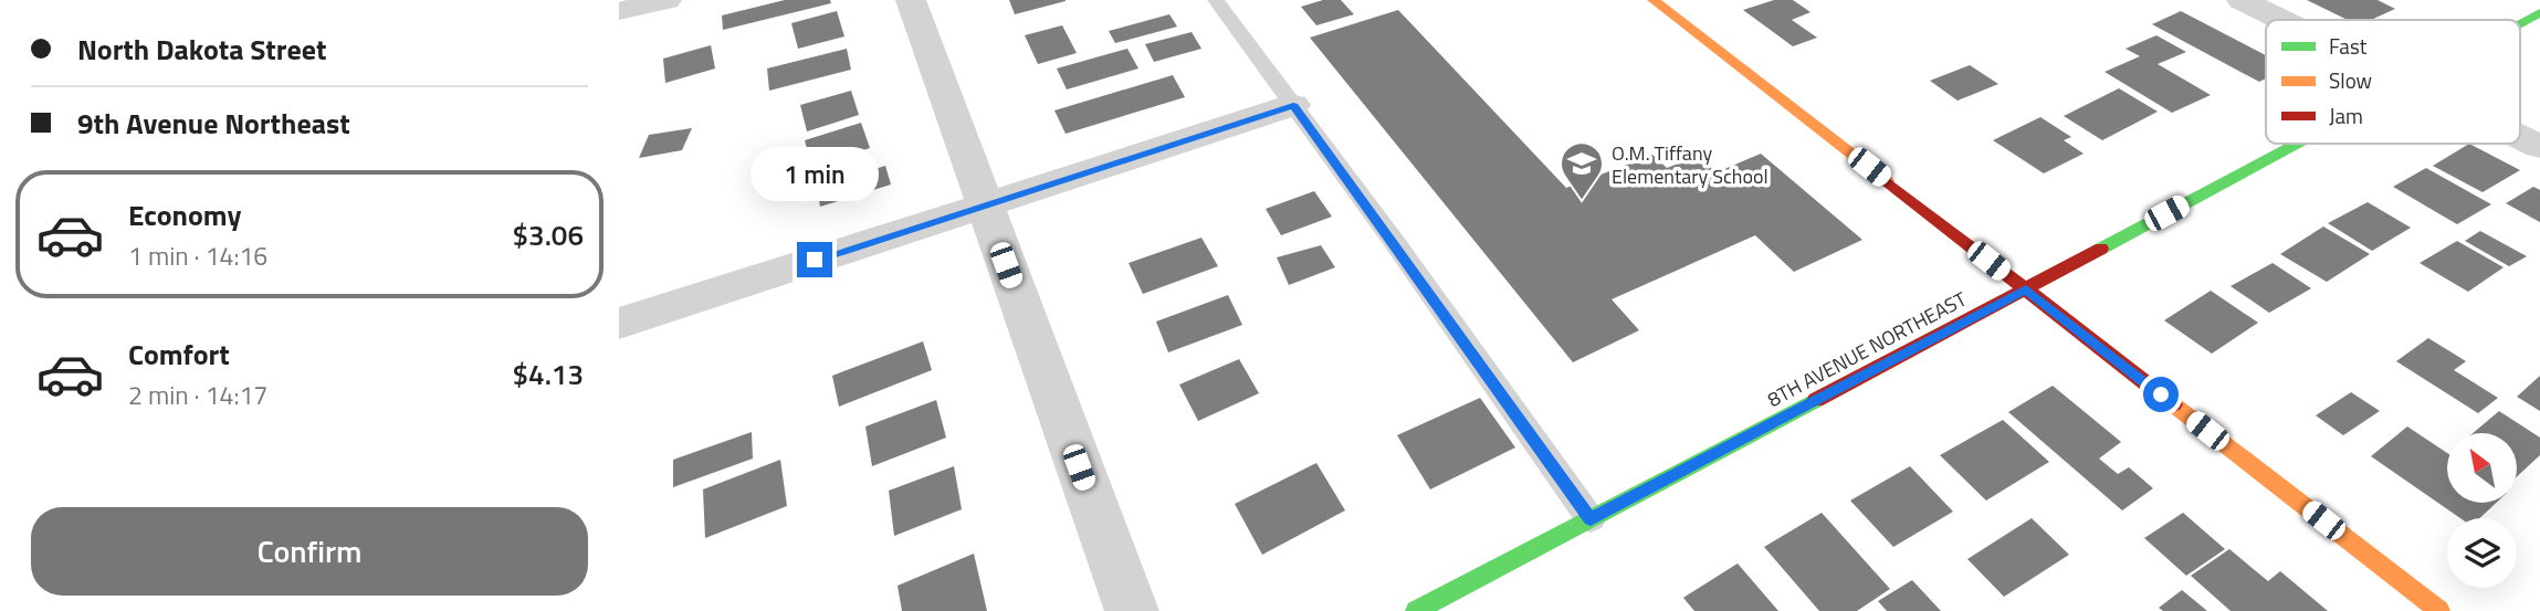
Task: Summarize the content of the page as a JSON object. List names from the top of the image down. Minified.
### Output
{"streets":{"main road":["8TH AVENUE NORTHEAST"]},"places":{"school or university":["O.M. Tiffany Elementary School"]},"legend":["Fast","Slow","Jam"],"north":"top left","page":{"banner":["North Dakota Street","9th Avenue Northeast"],"bubble":"1 min","list":[{"name":"Economy","note":"1 min · 14:16","value":"$3.06"},{"name":"Comfort","note":"2 min · 14:17","value":"$4.13"}],"buttons":"Confirm"}}
